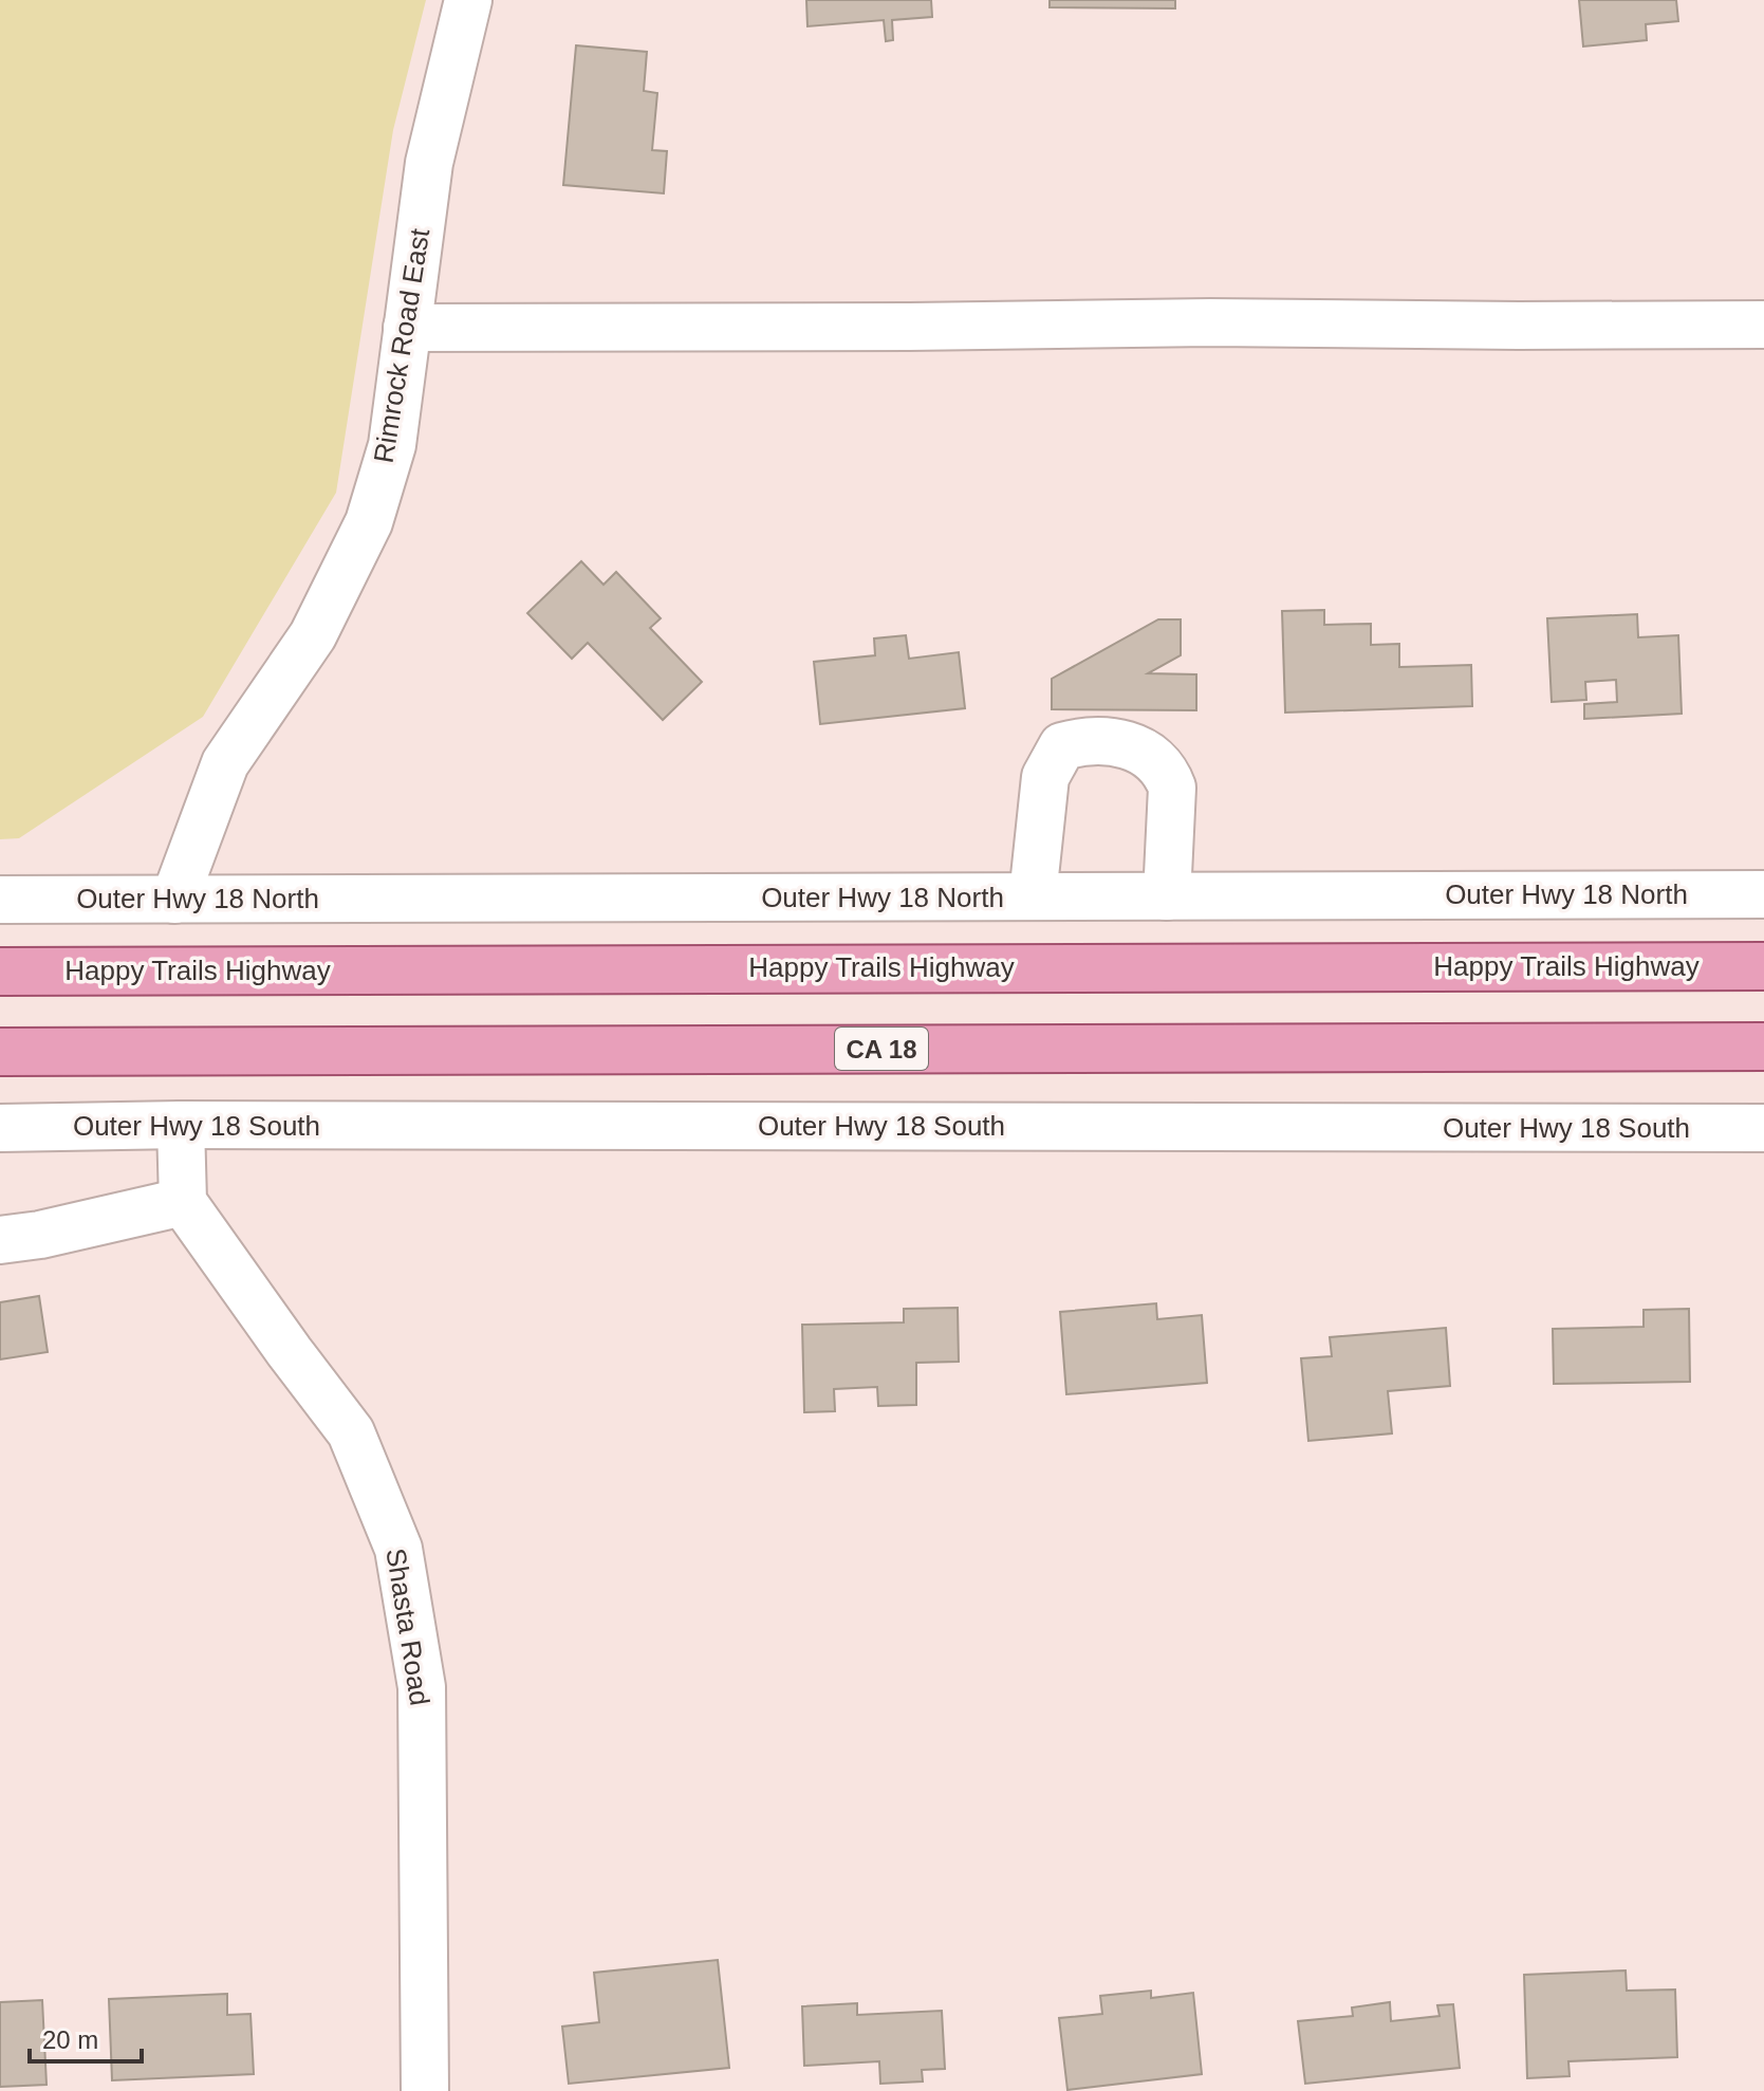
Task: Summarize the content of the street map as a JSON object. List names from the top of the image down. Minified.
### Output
{"streets":{"main road":["Happy Trails Highway","CA 18"],"street":["Rimrock Road East","Outer Hwy 18 North","Outer Hwy 18 South","Shasta Road"]},"crossings":[["Rimrock Road East","Outer Hwy 18 North"]],"scale_bar":"20 m"}
